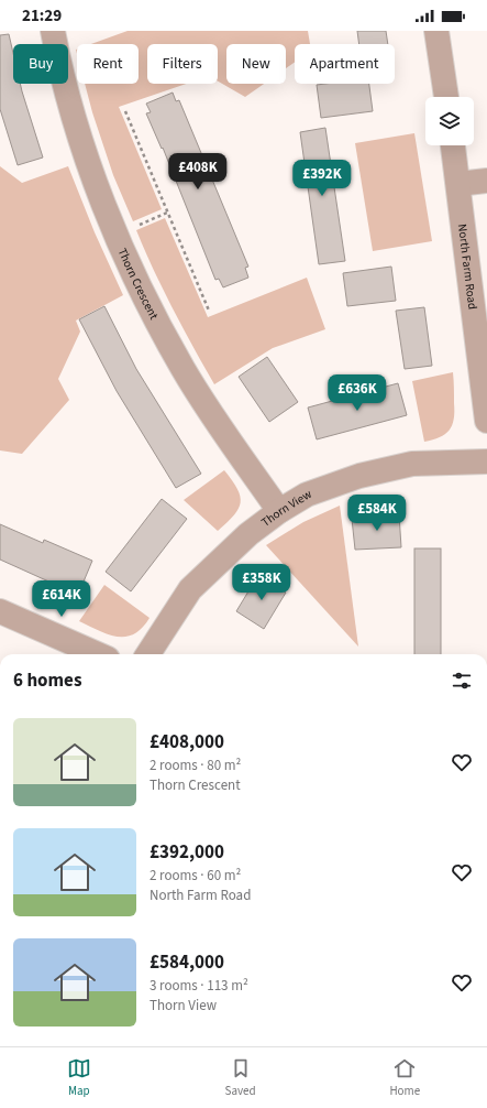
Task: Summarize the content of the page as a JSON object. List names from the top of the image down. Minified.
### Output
{"streets":{"street":["North Farm Road","Thorn Crescent","Thorn View"]},"crossings":[["Thorn Crescent","Thorn View"]],"page":{"status":"21:29","chip":["Buy","Rent","Filters","New","Apartment"],"price":["£408K","£392K","£636K","£584K","£358K","£614K"],"heading":"6 homes","list":[{"name":"£408,000","note":"2 rooms · 80 m² · Thorn Crescent"},{"name":"£392,000","note":"2 rooms · 60 m² · North Farm Road"},{"name":"£584,000","note":"3 rooms · 113 m² · Thorn View"}],"tabs":["Map","Saved","Home"]}}
